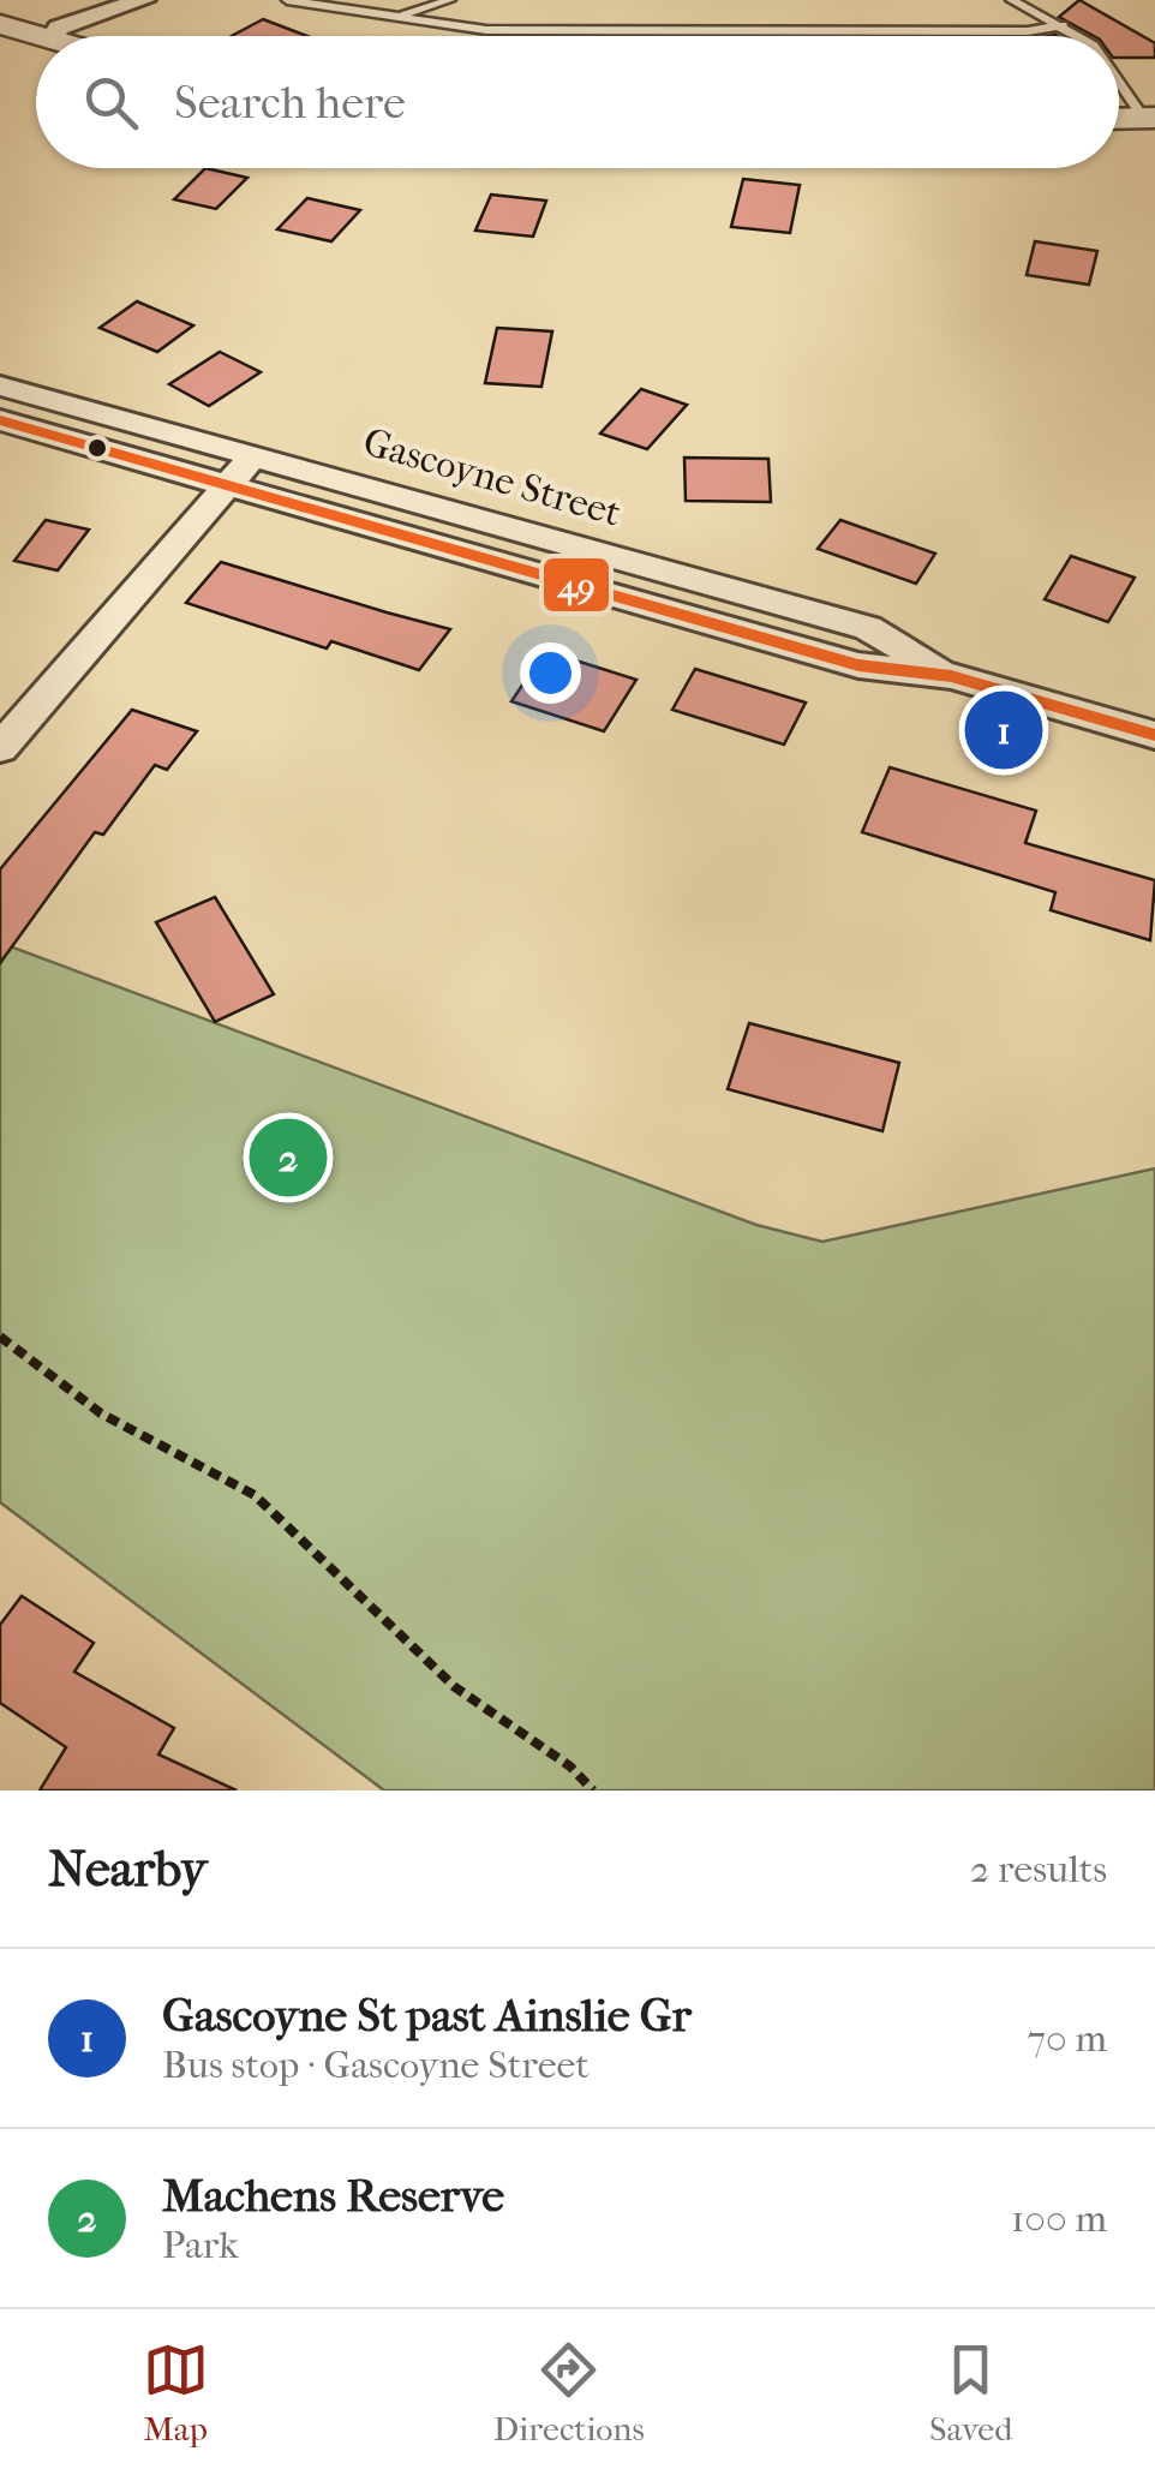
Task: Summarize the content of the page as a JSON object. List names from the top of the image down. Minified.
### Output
{"streets":{"street":["Gascoyne Street"]},"lines":["transit line 49"],"page":{"search":"Search here","pins":["1","2"],"heading":["Nearby","2 results"],"list":[{"mark":"1","name":"Gascoyne St past Ainslie Gr","note":"Bus stop · Gascoyne Street","value":"70 m"},{"mark":"2","name":"Machens Reserve","note":"Park","value":"100 m"}],"nav":["Map","Directions","Saved"]}}
